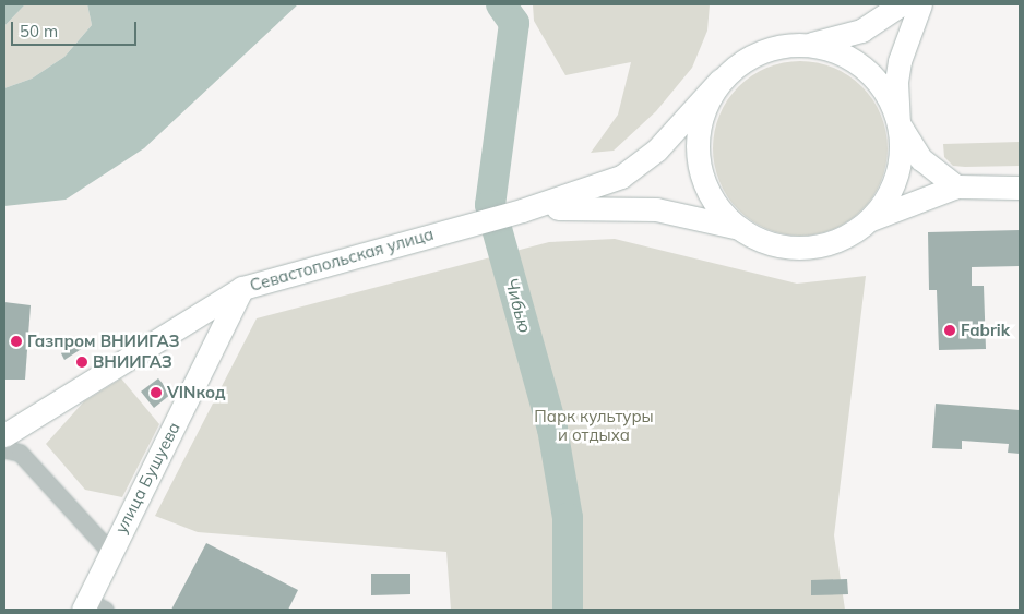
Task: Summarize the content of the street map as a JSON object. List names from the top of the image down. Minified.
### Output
{"streets":{"main road":["Севастопольская улица","улица Бушуева"]},"crossings":[["Севастопольская улица","улица Бушуева"]],"water":["Чибью"],"parks":["Парк культуры и отдыха"],"places":["Fabrik","Газпром ВНИИГАЗ","ВНИИГАЗ","VINкод"],"scale_bar":"50 m"}
